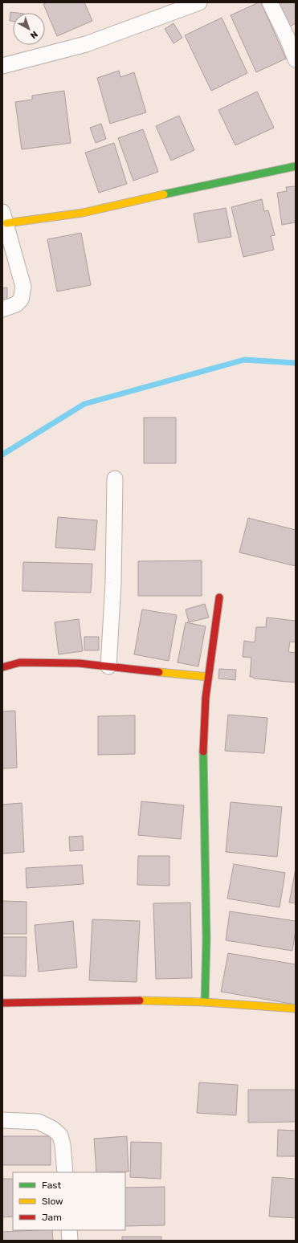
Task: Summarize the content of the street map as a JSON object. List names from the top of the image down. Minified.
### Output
{"legend":["Fast","Slow","Jam"],"north":"bottom right"}
